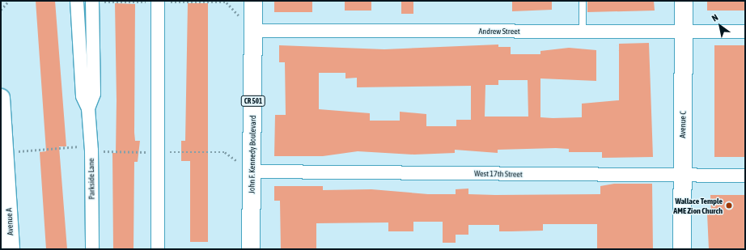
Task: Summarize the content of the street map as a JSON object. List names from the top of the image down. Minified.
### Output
{"streets":{"main road":["CR 501","Avenue C","John F. Kennedy Boulevard","Avenue A"],"street":["Andrew Street","West 17th Street","Parkside Lane"]},"crossings":[["Andrew Street","Avenue C"],["Andrew Street","John F. Kennedy Boulevard"],["Avenue C","West 17th Street"],["John F. Kennedy Boulevard","West 17th Street"]],"places":["Wallace Temple AME Zion Church"],"north":"top left"}
